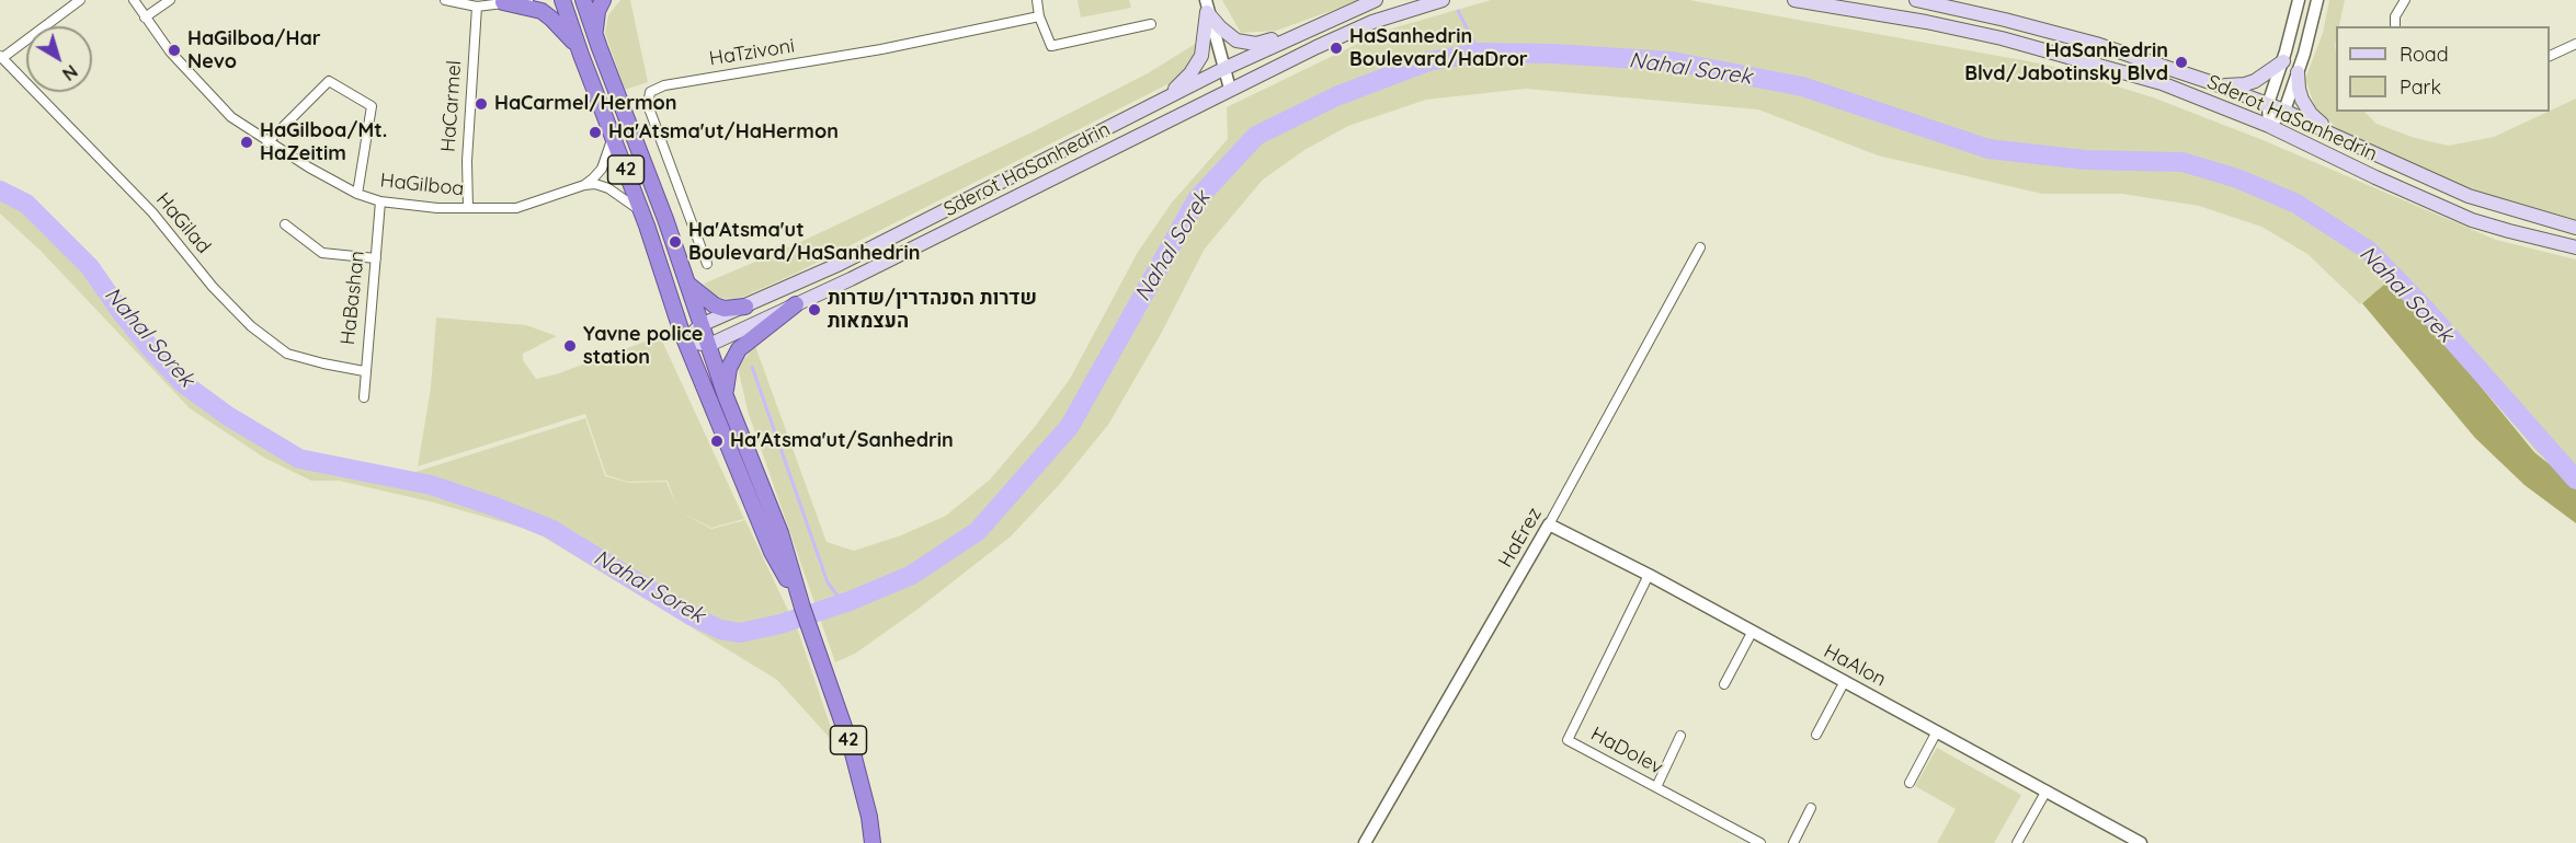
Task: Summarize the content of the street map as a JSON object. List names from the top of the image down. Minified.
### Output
{"streets":{"highway":["42"],"main road":["Sderot HaSanhedrin"],"street":["HaTzivoni","HaCarmel","HaGilboa","HaGilad","HaBashan","HaErez","HaAlon","HaDolev"]},"crossings":[["HaCarmel","HaGilboa"],["Sderot HaSanhedrin","42"],["42","HaGilboa"],["HaGilboa","HaBashan"],["HaGilad","HaBashan"],["HaErez","HaAlon"],["HaAlon","HaDolev"]],"water":["Nahal Sorek"],"places":["HaSanhedrin Boulevard/HaDror","HaGilboa/Har Nevo","HaSanhedrin Blvd/Jabotinsky Blvd","HaCarmel/Hermon","Ha'Atsma'ut/HaHermon","HaGilboa/Mt. HaZeitim","Ha'Atsma'ut Boulevard/HaSanhedrin","שדרות הסנהדרין/שדרות העצמאות","Yavne police station","Ha'Atsma'ut/Sanhedrin"],"legend":["Road","Park"],"north":"bottom right"}
